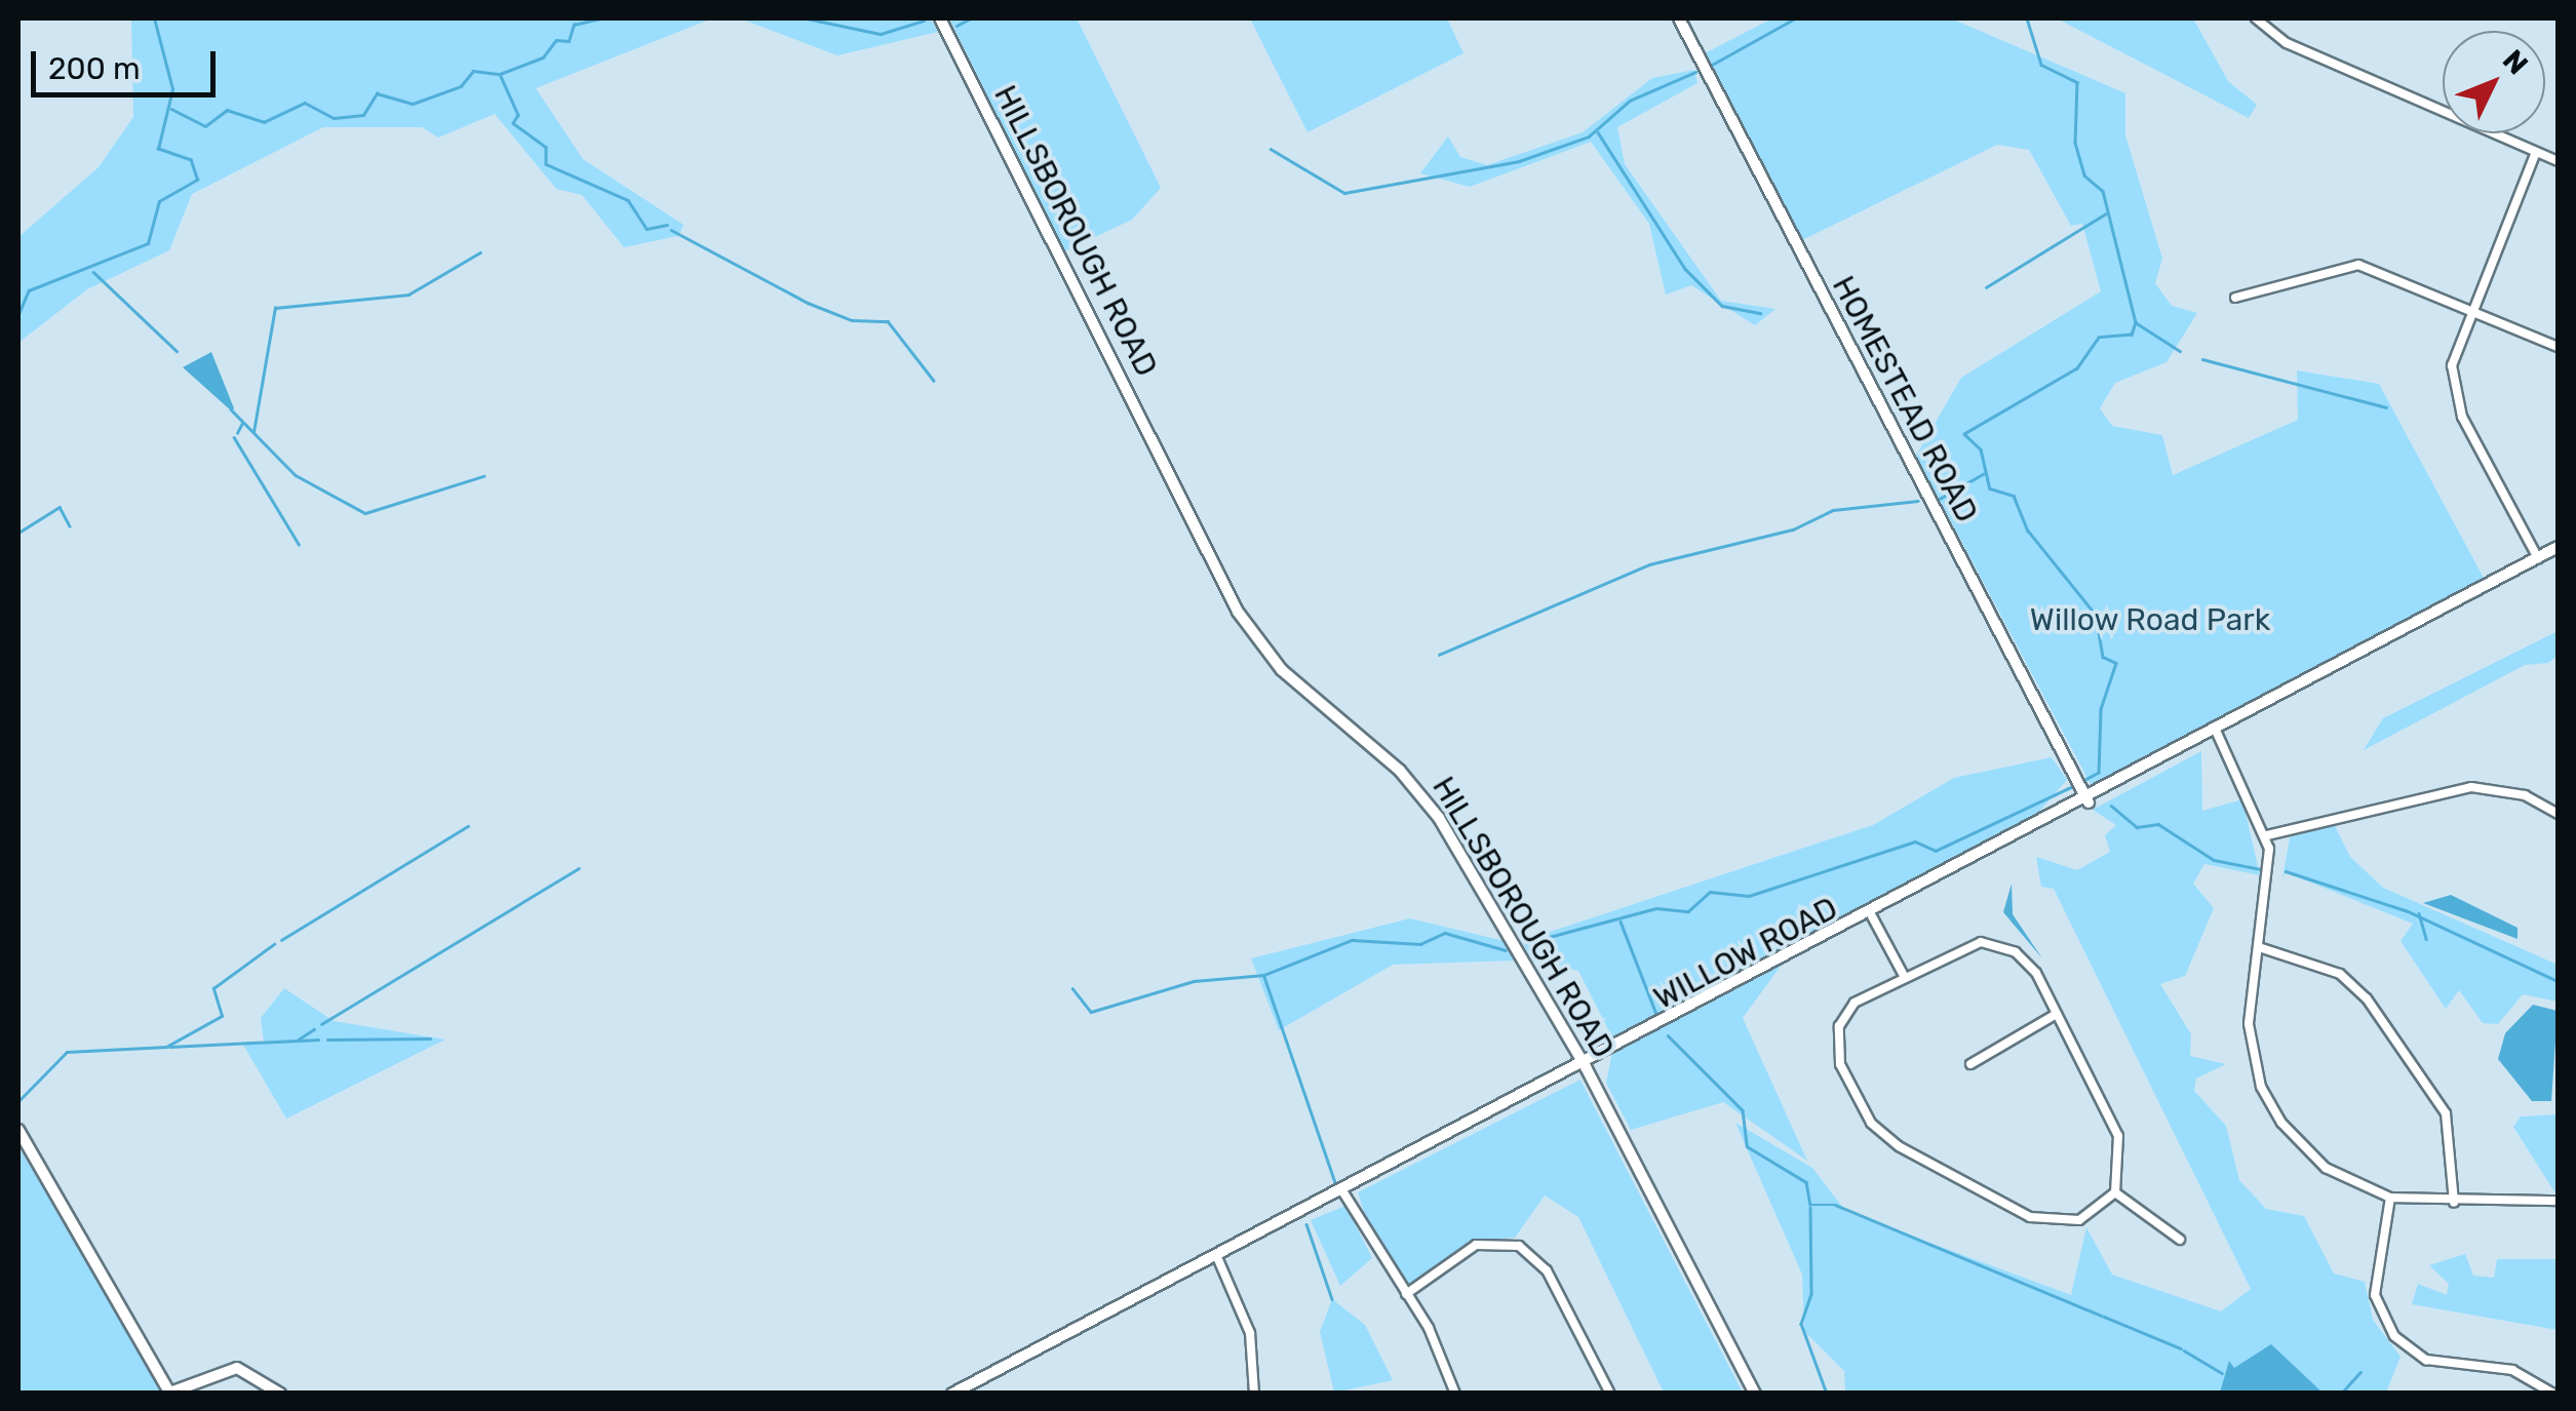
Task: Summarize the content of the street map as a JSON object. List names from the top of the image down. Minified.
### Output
{"streets":{"street":["HILLSBOROUGH ROAD","HOMESTEAD ROAD","WILLOW ROAD"]},"crossings":[["HILLSBOROUGH ROAD","WILLOW ROAD"],["HOMESTEAD ROAD","WILLOW ROAD"]],"parks":["Willow Road Park"],"scale_bar":"200 m","north":"top right"}
